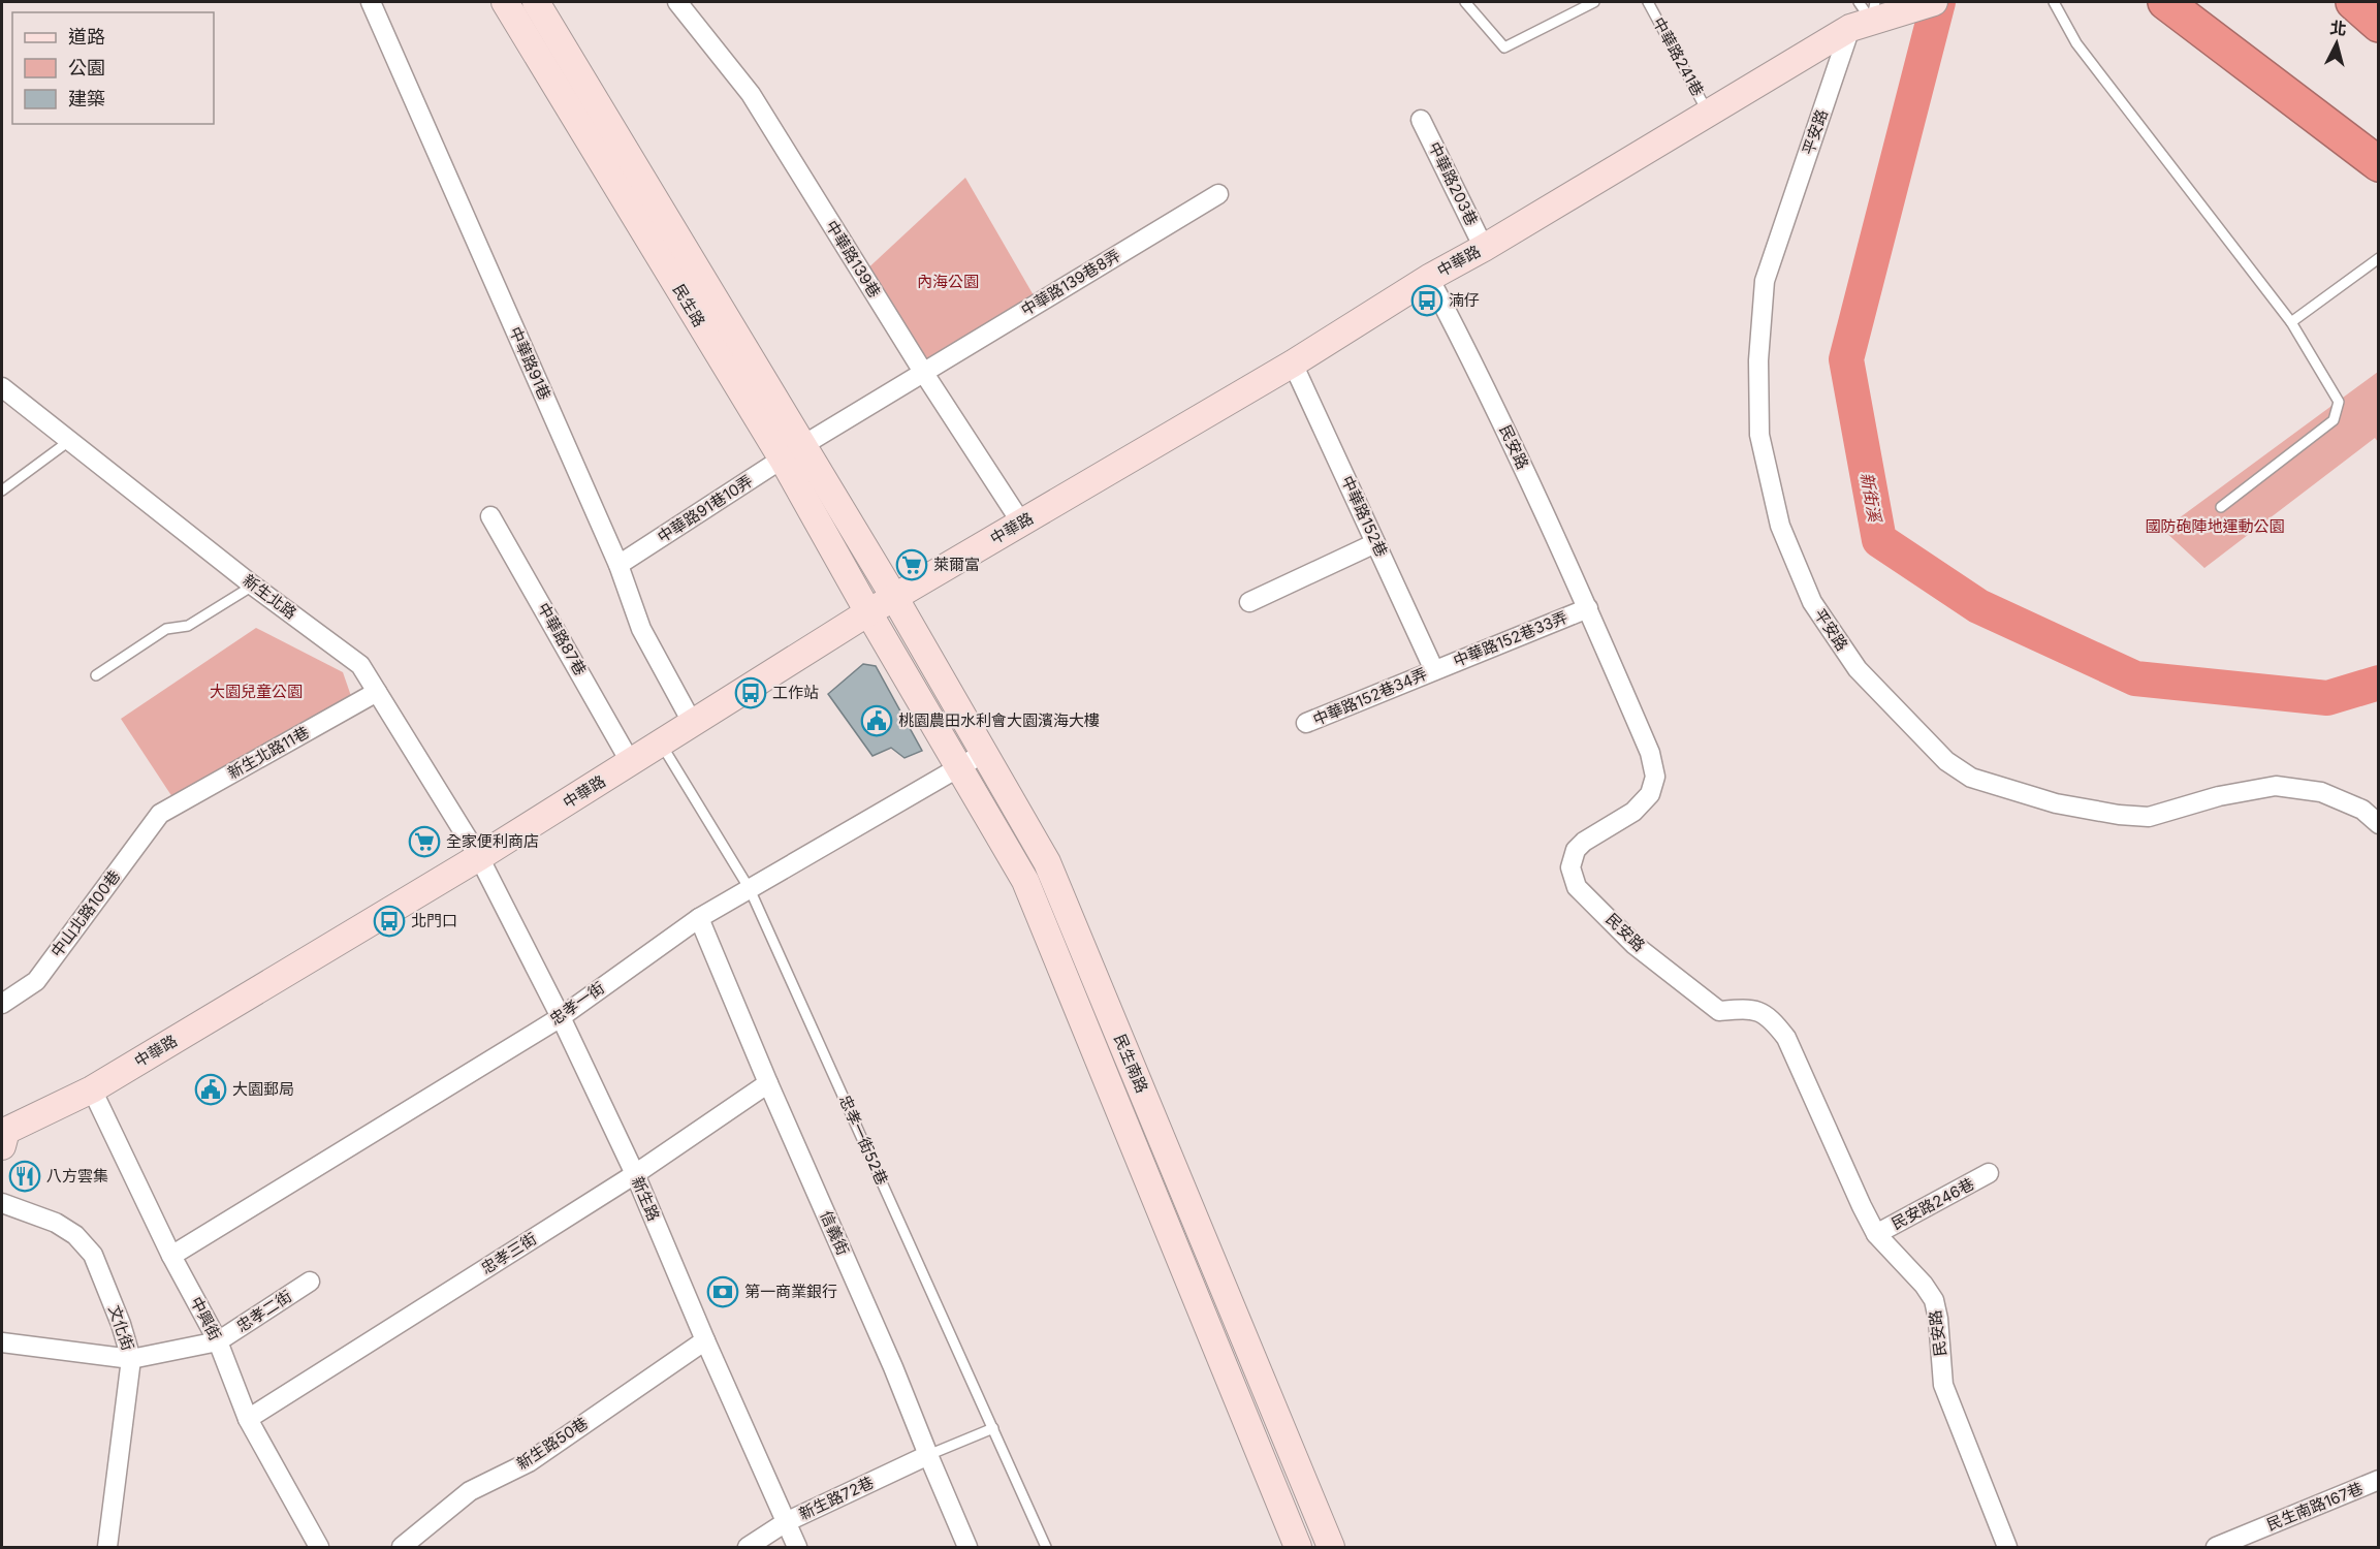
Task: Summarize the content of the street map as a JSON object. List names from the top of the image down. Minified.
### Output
{"streets":{"main road":["中華路","民生路","民生南路"],"street":["平安路","中華路203巷","中華路139巷","中華路139巷8弄","中華路91巷","民安路","中華路91巷10弄","中華路152巷","新生北路","中華路87巷","中華路152巷33弄","中華路152巷34弄","新生北路11巷","中山北路100巷","忠孝一街","新生路","民安路246巷","信義街","忠孝三街","忠孝二街","中興街","文化街","新生路50巷","新生路72巷","民生南路167巷"],"lane":["中華路241巷","忠孝一街52巷"]},"crossings":[["中華路241巷","中華路"],["平安路","中華路"],["中華路203巷","中華路"],["中華路139巷","中華路"],["中華路139巷","中華路139巷8弄"],["中華路","民生路"],["中華路","中華路91巷"],["中華路","民安路"],["中華路","中華路152巷"],["中華路","新生北路"],["中華路","中華路87巷"],["中華路","民生南路"],["中華路","忠孝一街52巷"],["中華路","新生路"],["中華路","中興街"],["中華路139巷8弄","民生路"],["中華路139巷8弄","中華路91巷10弄"],["民生路","中華路91巷10弄"],["民生路","民生南路"],["中華路91巷","中華路91巷10弄"],["民安路","中華路152巷33弄"],["民安路","民安路246巷"],["中華路152巷","中華路152巷33弄"],["中華路152巷","中華路152巷34弄"],["新生北路","新生北路11巷"],["新生北路","新生路"],["中華路152巷33弄","中華路152巷34弄"],["新生北路11巷","中山北路100巷"],["忠孝一街","民生南路"],["忠孝一街","忠孝一街52巷"],["忠孝一街","新生路"],["忠孝一街","信義街"],["忠孝一街","中興街"],["新生路","忠孝三街"],["新生路","新生路50巷"],["新生路","新生路72巷"],["信義街","忠孝三街"],["信義街","新生路72巷"],["忠孝三街","中興街"],["忠孝二街","中興街"]],"water":["新街溪"],"parks":["內海公園","國防砲陣地運動公園","大園兒童公園"],"places":{"bus stop":["湳仔","工作站","北門口"],"supermarket":["萊爾富","全家便利商店"],"public building":["桃園農田水利會大園濱海大樓","大園郵局"],"restaurant":["八方雲集"],"bank":["第一商業銀行"]},"legend":["道路","公園","建築"],"north":"top"}
